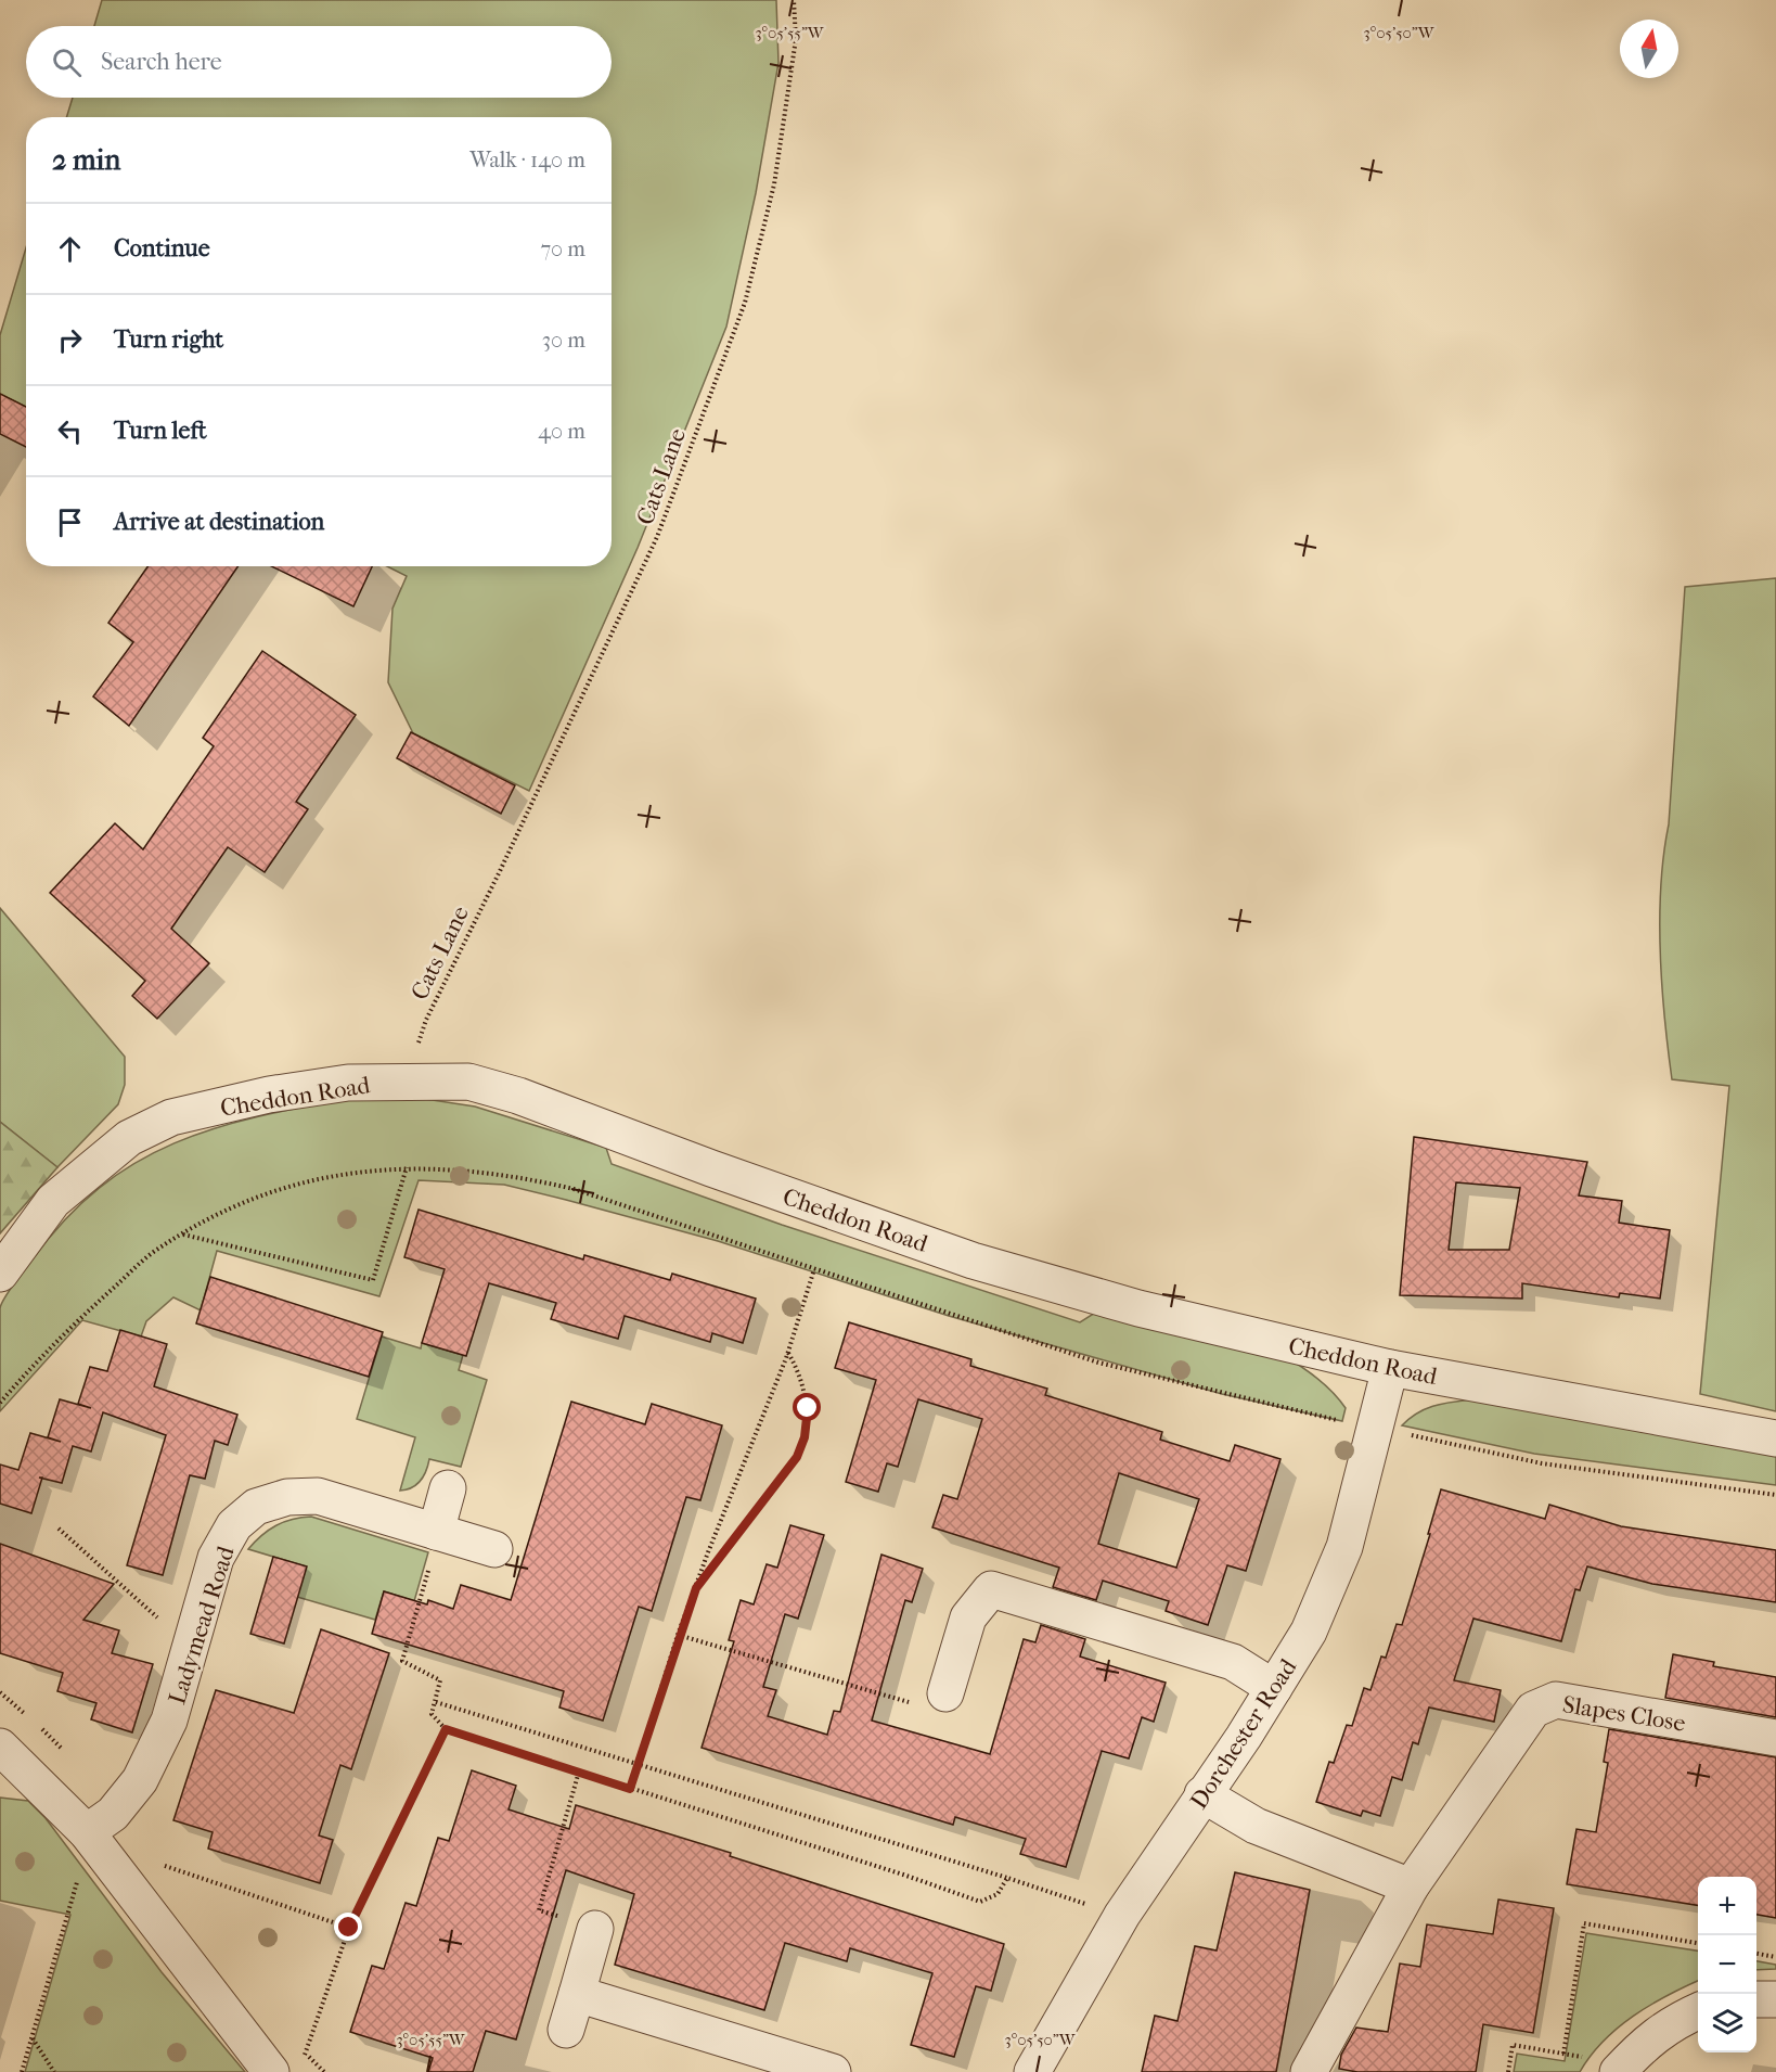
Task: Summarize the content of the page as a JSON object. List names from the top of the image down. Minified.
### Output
{"streets":{"street":["Cheddon Road","Ladymead Road","Slapes Close","Dorchester Road"],"path":["Cats Lane"]},"crossings":[["Cats Lane","Cheddon Road"],["Cheddon Road","Dorchester Road"]],"north":"top","page":{"search":"Search here","heading":["2 min","Walk · 140 m"],"list":[["Continue","70 m"],["Turn right","30 m"],["Turn left","40 m"],"Arrive at destination"],"map_buttons":["+","−"]},"coordinates":["3°05'55\"W","3°05'50\"W"]}
